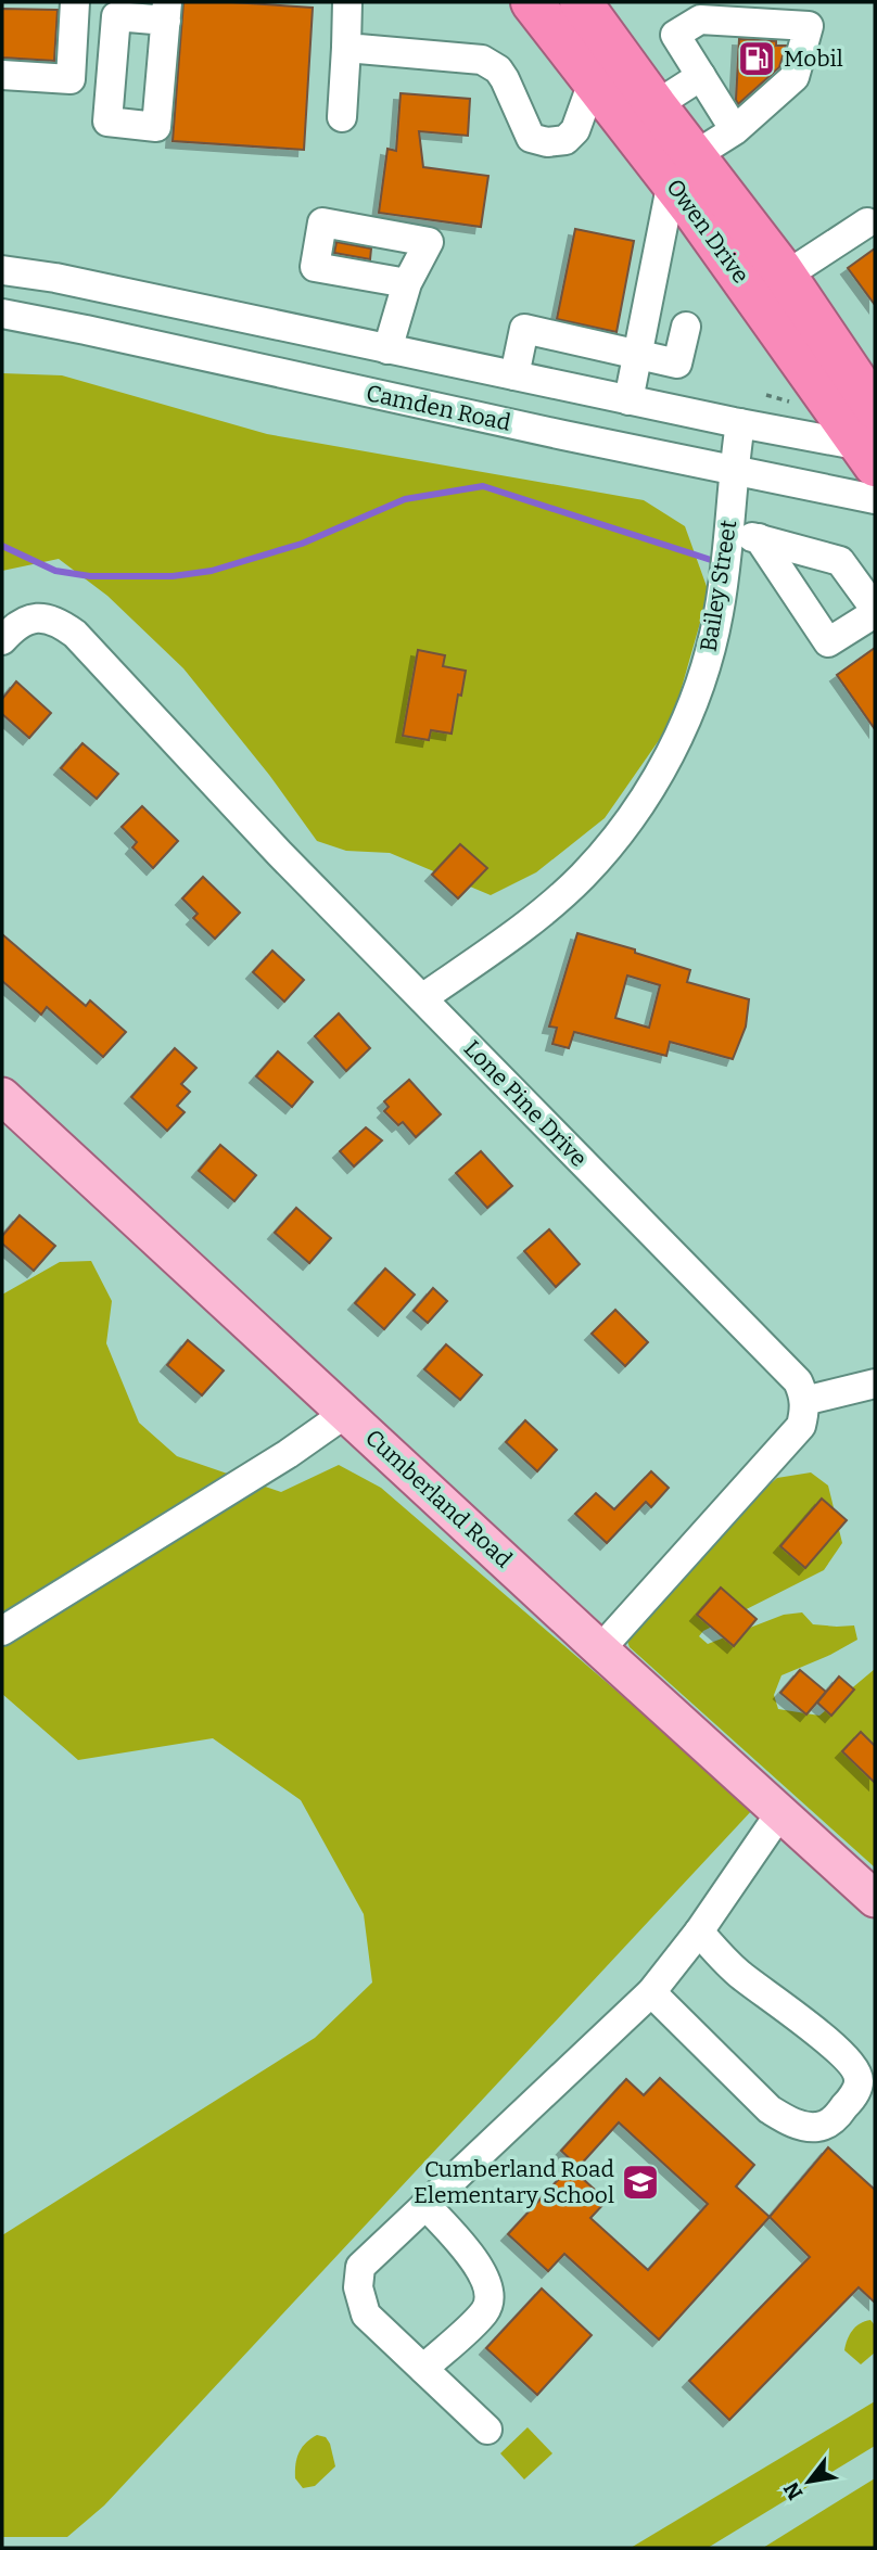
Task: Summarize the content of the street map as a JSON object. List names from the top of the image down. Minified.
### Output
{"streets":{"highway":["Owen Drive"],"main road":["Cumberland Road"],"street":["Camden Road","Bailey Street","Lone Pine Drive"]},"crossings":[["Owen Drive","Camden Road"],["Camden Road","Bailey Street"],["Bailey Street","Lone Pine Drive"]],"places":{"fuel station":["Mobil"],"school or university":["Cumberland Road Elementary School"]},"north":"bottom left"}
